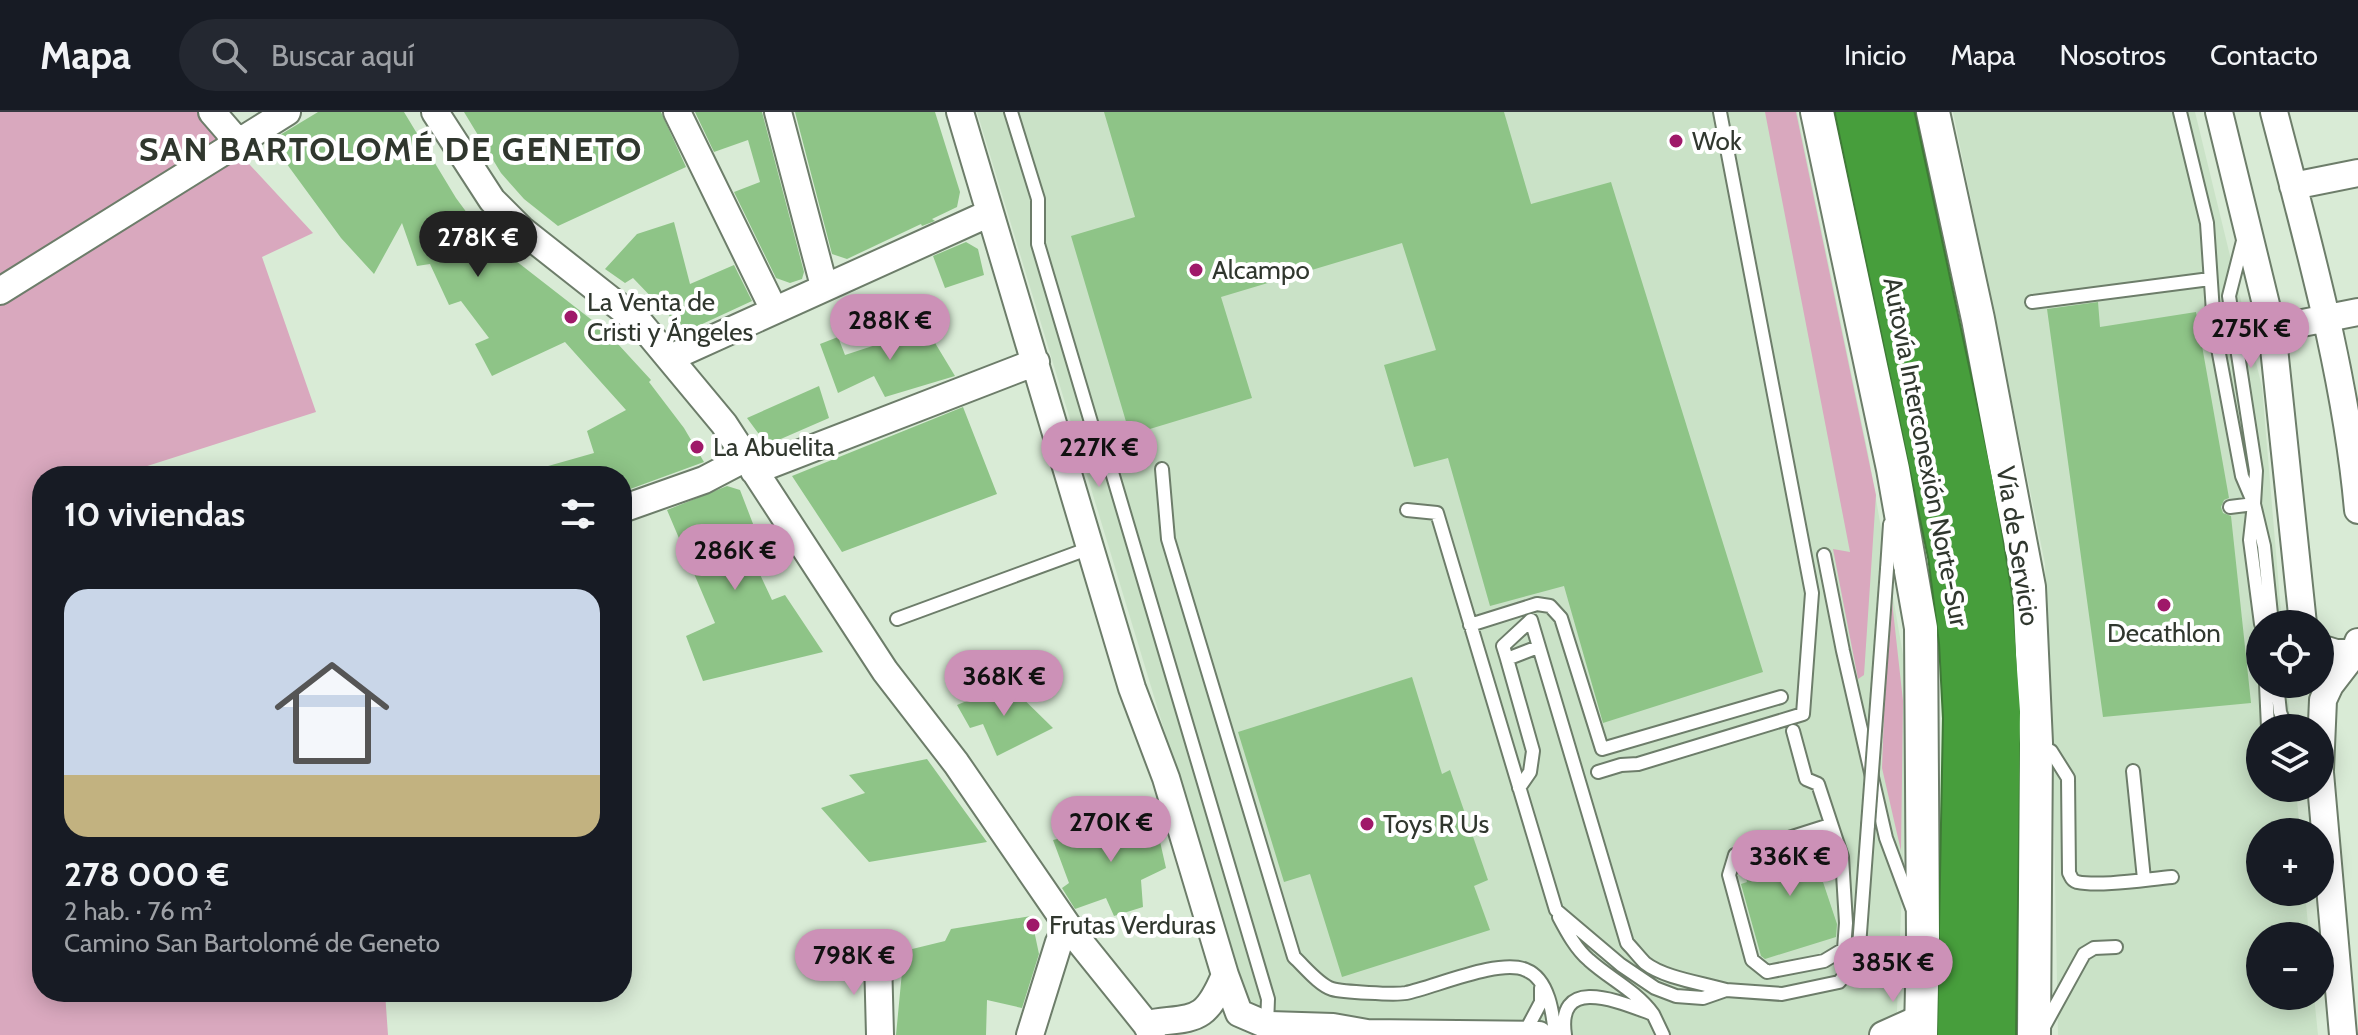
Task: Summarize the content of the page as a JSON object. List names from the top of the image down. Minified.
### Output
{"streets":{"highway":["Autovía Interconexión Norte-Sur"],"street":["Vía de Servicio"]},"districts":["SAN BARTOLOMÉ DE GENETO"],"places":["Wok","Alcampo","La Venta de Cristi y Ángeles","La Abuelita","Decathlon","Toys R Us","Frutas Verduras"],"page":{"header":"Mapa","search":"Buscar aquí","nav":["Inicio","Mapa","Nosotros","Contacto"],"price":["278K €","288K €","275K €","227K €","286K €","368K €","270K €","336K €","798K €","385K €"],"heading":"10 viviendas","list":[{"name":"278 000 €","note":"2 hab. · 76 m² · Camino San Bartolomé de Geneto"}],"map_buttons":["+","−"]}}
